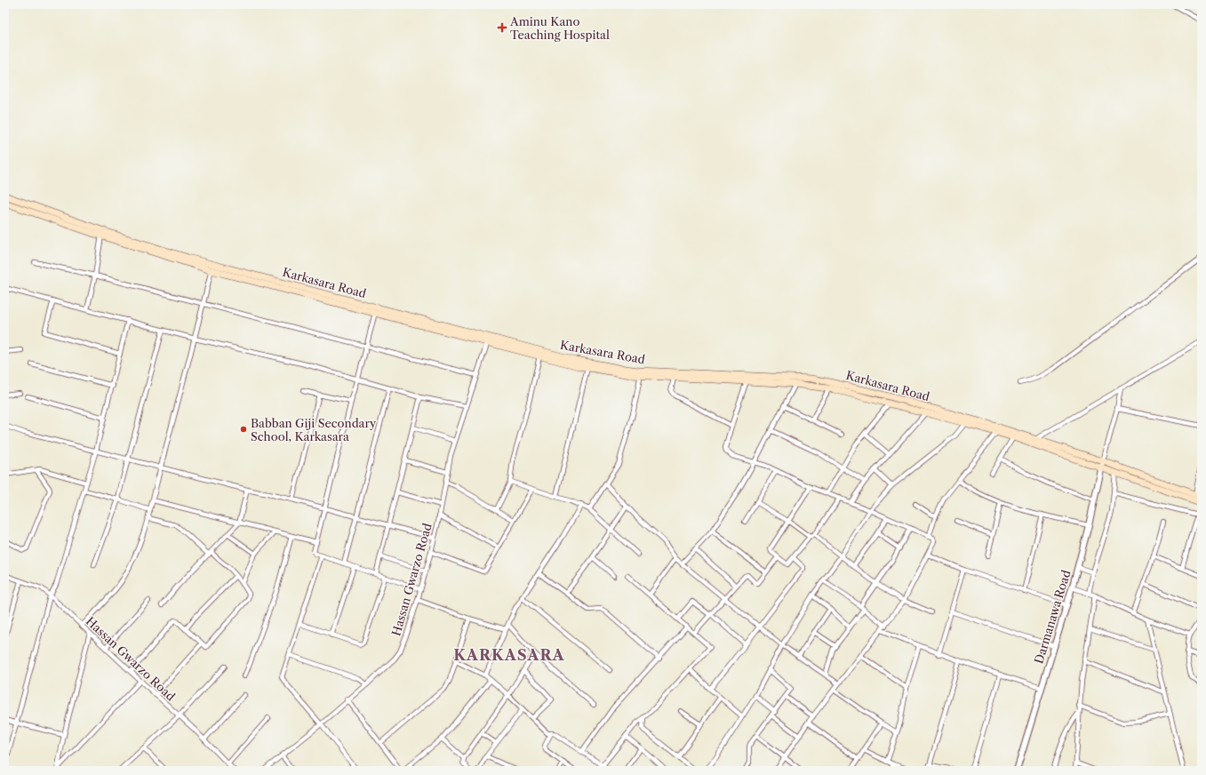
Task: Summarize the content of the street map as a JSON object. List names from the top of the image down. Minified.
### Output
{"streets":{"main road":["Karkasara Road"],"street":["Hassan Gwarzo Road","Darmanawa Road"]},"crossings":[["Karkasara Road","Hassan Gwarzo Road"],["Karkasara Road","Darmanawa Road"]],"districts":["KARKASARA"],"places":{"health":["Aminu Kano Teaching Hospital"],"other":["Babban Giji Secondary School, Karkasara"]}}
